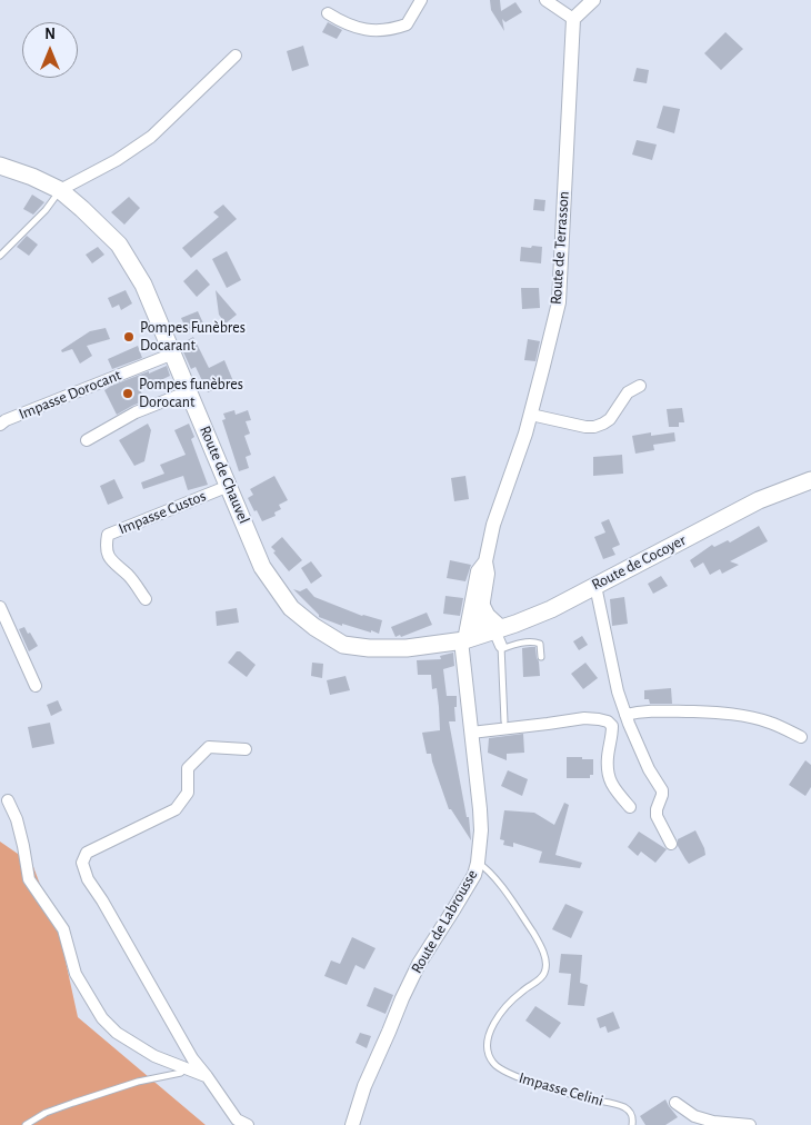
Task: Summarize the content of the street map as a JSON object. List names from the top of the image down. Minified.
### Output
{"streets":{"main road":["Route de Chauvel","Route de Cocoyer"],"street":["Route de Terrasson","Impasse Dorocant","Impasse Custos","Route de Labrousse"],"lane":["Impasse Celini"]},"crossings":[["Route de Terrasson","Route de Chauvel"],["Route de Terrasson","Route de Cocoyer"],["Route de Terrasson","Route de Labrousse"],["Impasse Dorocant","Route de Chauvel"],["Route de Chauvel","Impasse Custos"],["Route de Chauvel","Route de Cocoyer"],["Route de Chauvel","Route de Labrousse"],["Route de Cocoyer","Route de Labrousse"],["Route de Labrousse","Impasse Celini"]],"places":["Pompes Funèbres Docarant","Pompes funèbres Dorocant"],"north":"top"}
